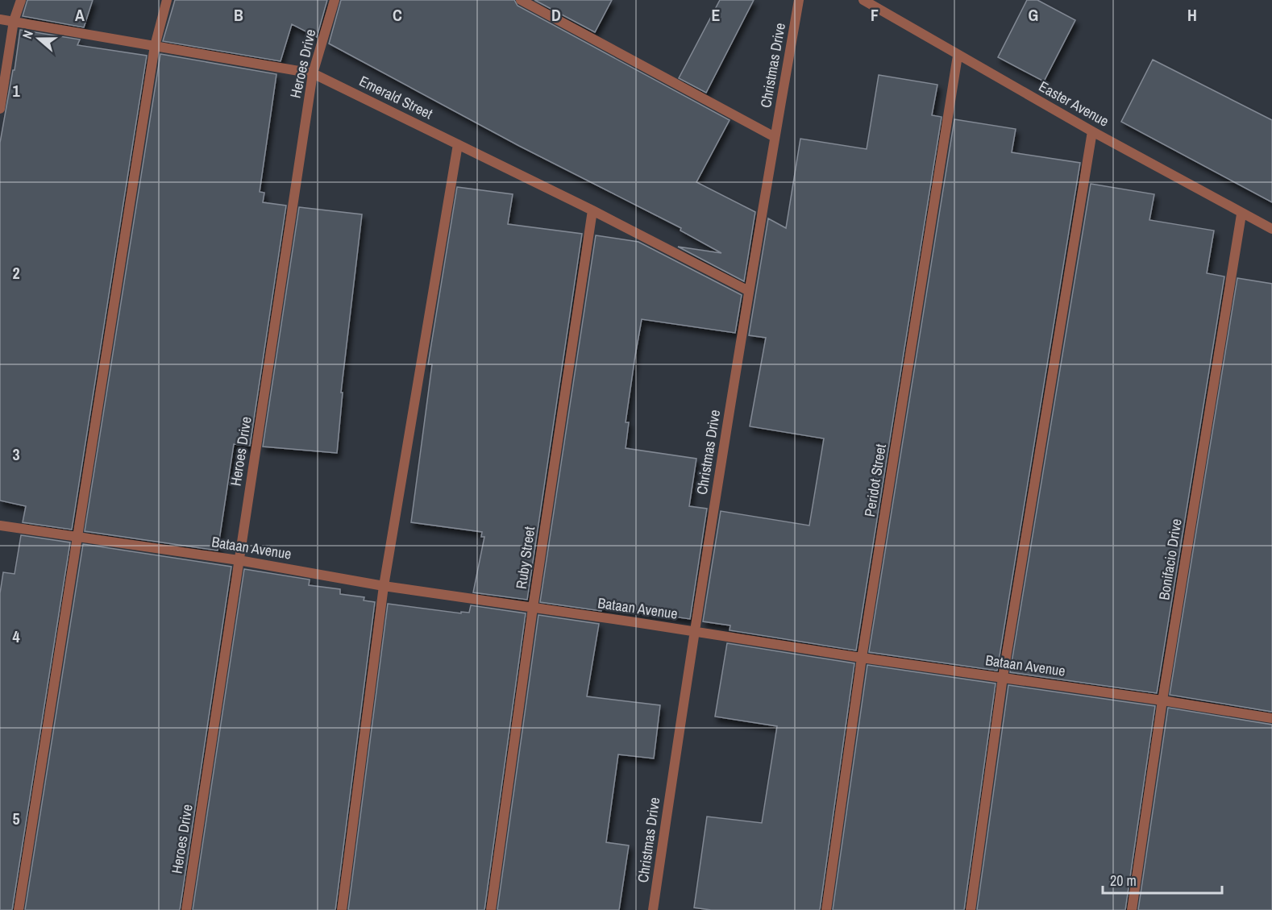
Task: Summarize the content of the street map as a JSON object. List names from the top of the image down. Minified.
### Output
{"streets":{"street":["Heroes Drive","Christmas Drive","Emerald Street","Easter Avenue","Peridot Street","Bataan Avenue","Ruby Street","Bonifacio Drive"]},"crossings":[["Heroes Drive","Emerald Street"],["Heroes Drive","Bataan Avenue"],["Christmas Drive","Emerald Street"],["Christmas Drive","Bataan Avenue"],["Emerald Street","Ruby Street"],["Easter Avenue","Peridot Street"],["Easter Avenue","Bonifacio Drive"],["Peridot Street","Bataan Avenue"],["Bataan Avenue","Ruby Street"],["Bataan Avenue","Bonifacio Drive"]],"scale_bar":"20 m","north":"left","grid":{"columns":["A","B","C","D","E","F","G","H"],"rows":["1","2","3","4","5"]}}
